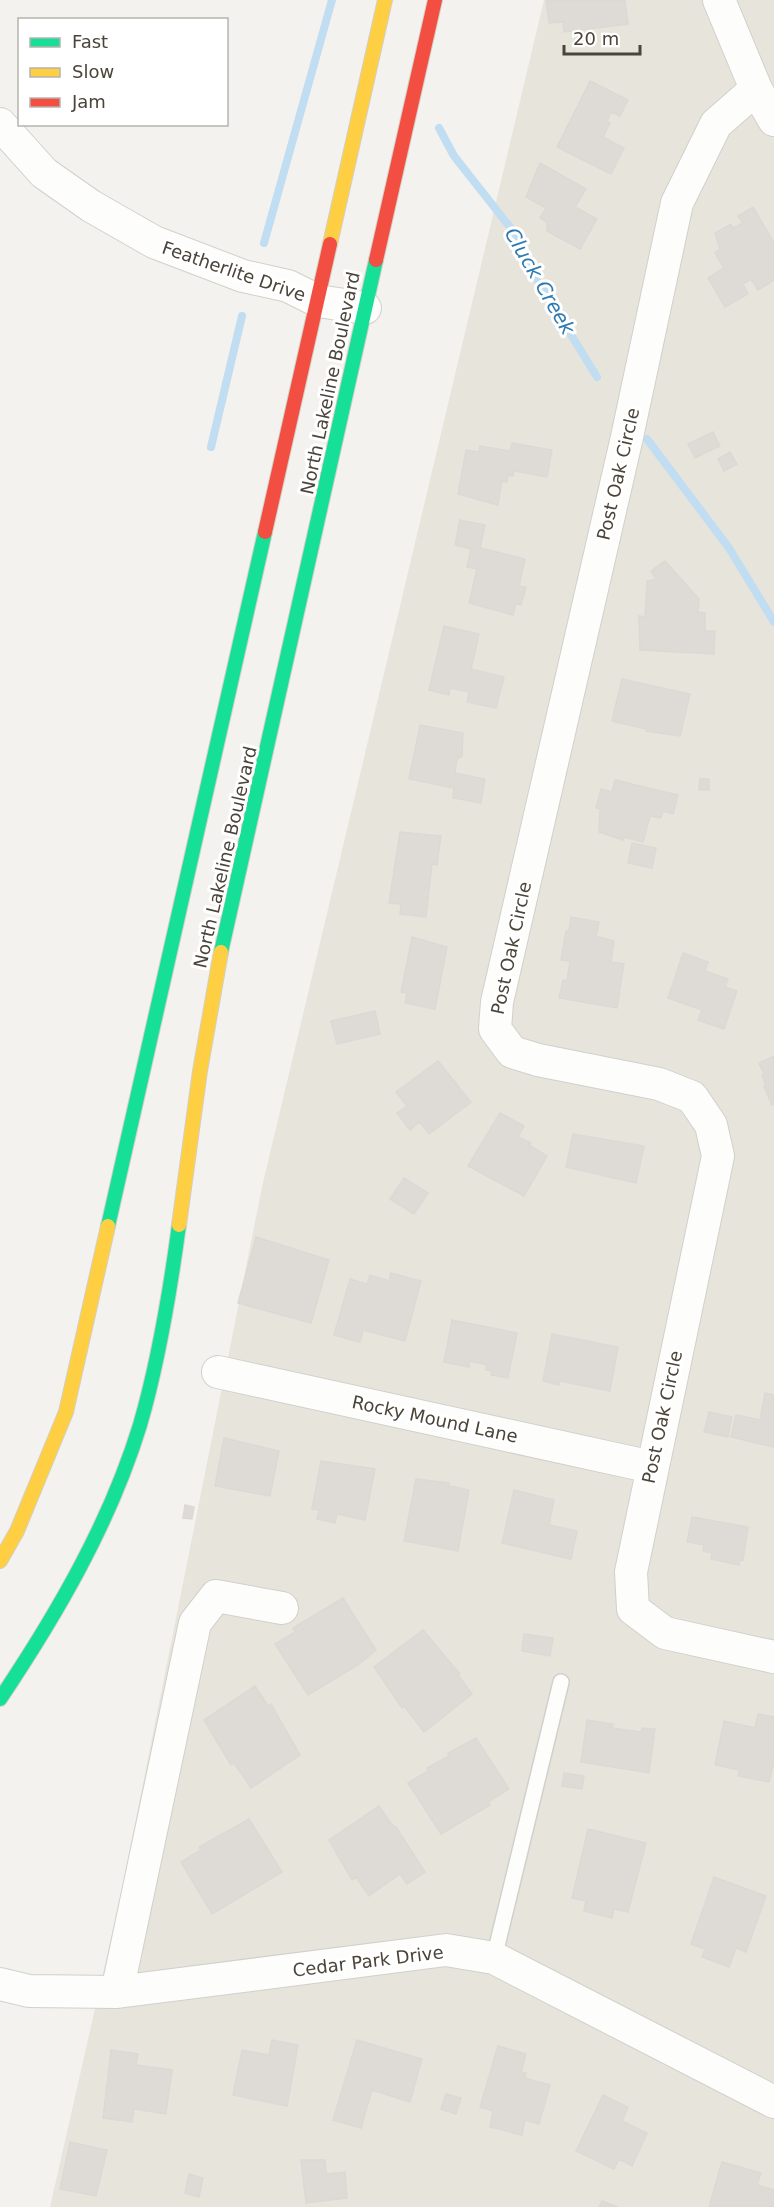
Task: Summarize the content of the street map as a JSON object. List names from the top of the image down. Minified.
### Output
{"streets":{"main road":["North Lakeline Boulevard"],"street":["Featherlite Drive","Post Oak Circle","Rocky Mound Lane","Cedar Park Drive"]},"crossings":[["Featherlite Drive","North Lakeline Boulevard"],["Post Oak Circle","Rocky Mound Lane"]],"water":["Cluck Creek"],"legend":["Fast","Slow","Jam"],"scale_bar":"20 m"}
